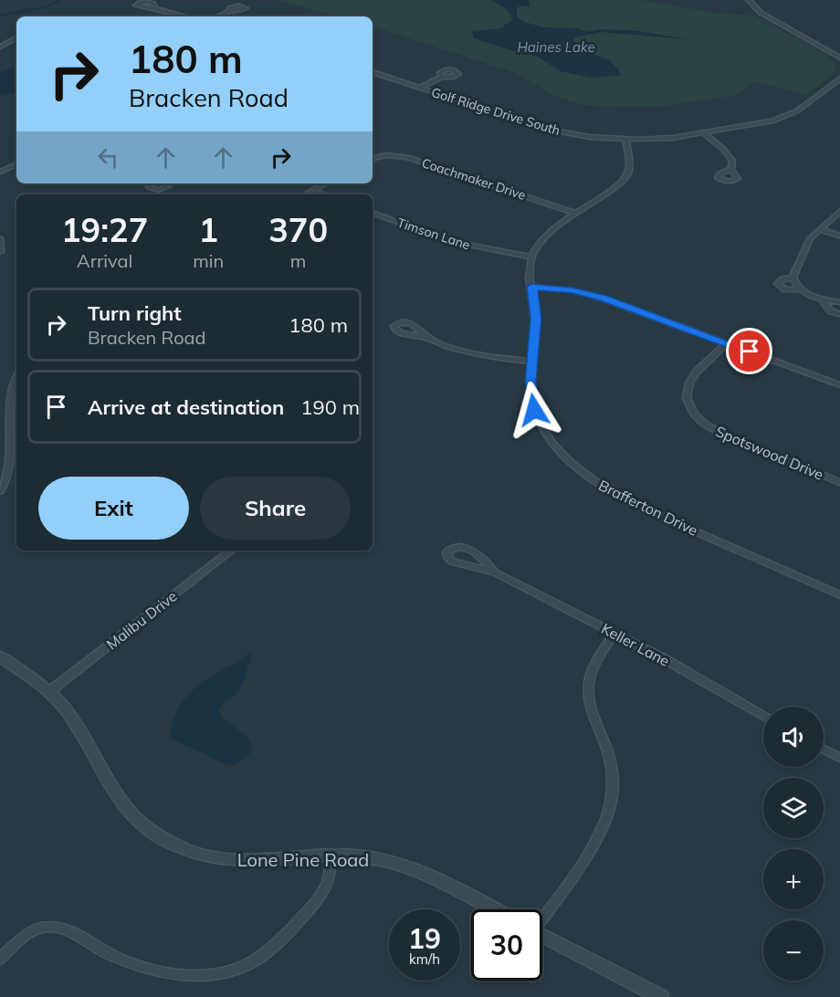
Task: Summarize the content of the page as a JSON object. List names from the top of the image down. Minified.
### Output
{"streets":{"street":["Golf Ridge Drive South","Coachmaker Drive","Timson Lane","Spotswood Drive","Brafferton Drive","Malibu Drive","Keller Lane","Lone Pine Road"]},"crossings":[["Timson Lane","Brafferton Drive"],["Malibu Drive","Lone Pine Road"]],"water":["Haines Lake"],"page":{"turn":["180 m","Bracken Road"],"eta":["19:27","Arrival","1","min","370","m"],"list":[{"name":"Turn right","note":"Bracken Road","value":"180 m"},{"name":"Arrive at destination","value":"190 m"}],"buttons":["Exit","Share"],"map_buttons":["+","−"],"speed":"19 km/h","limit":"30"}}
